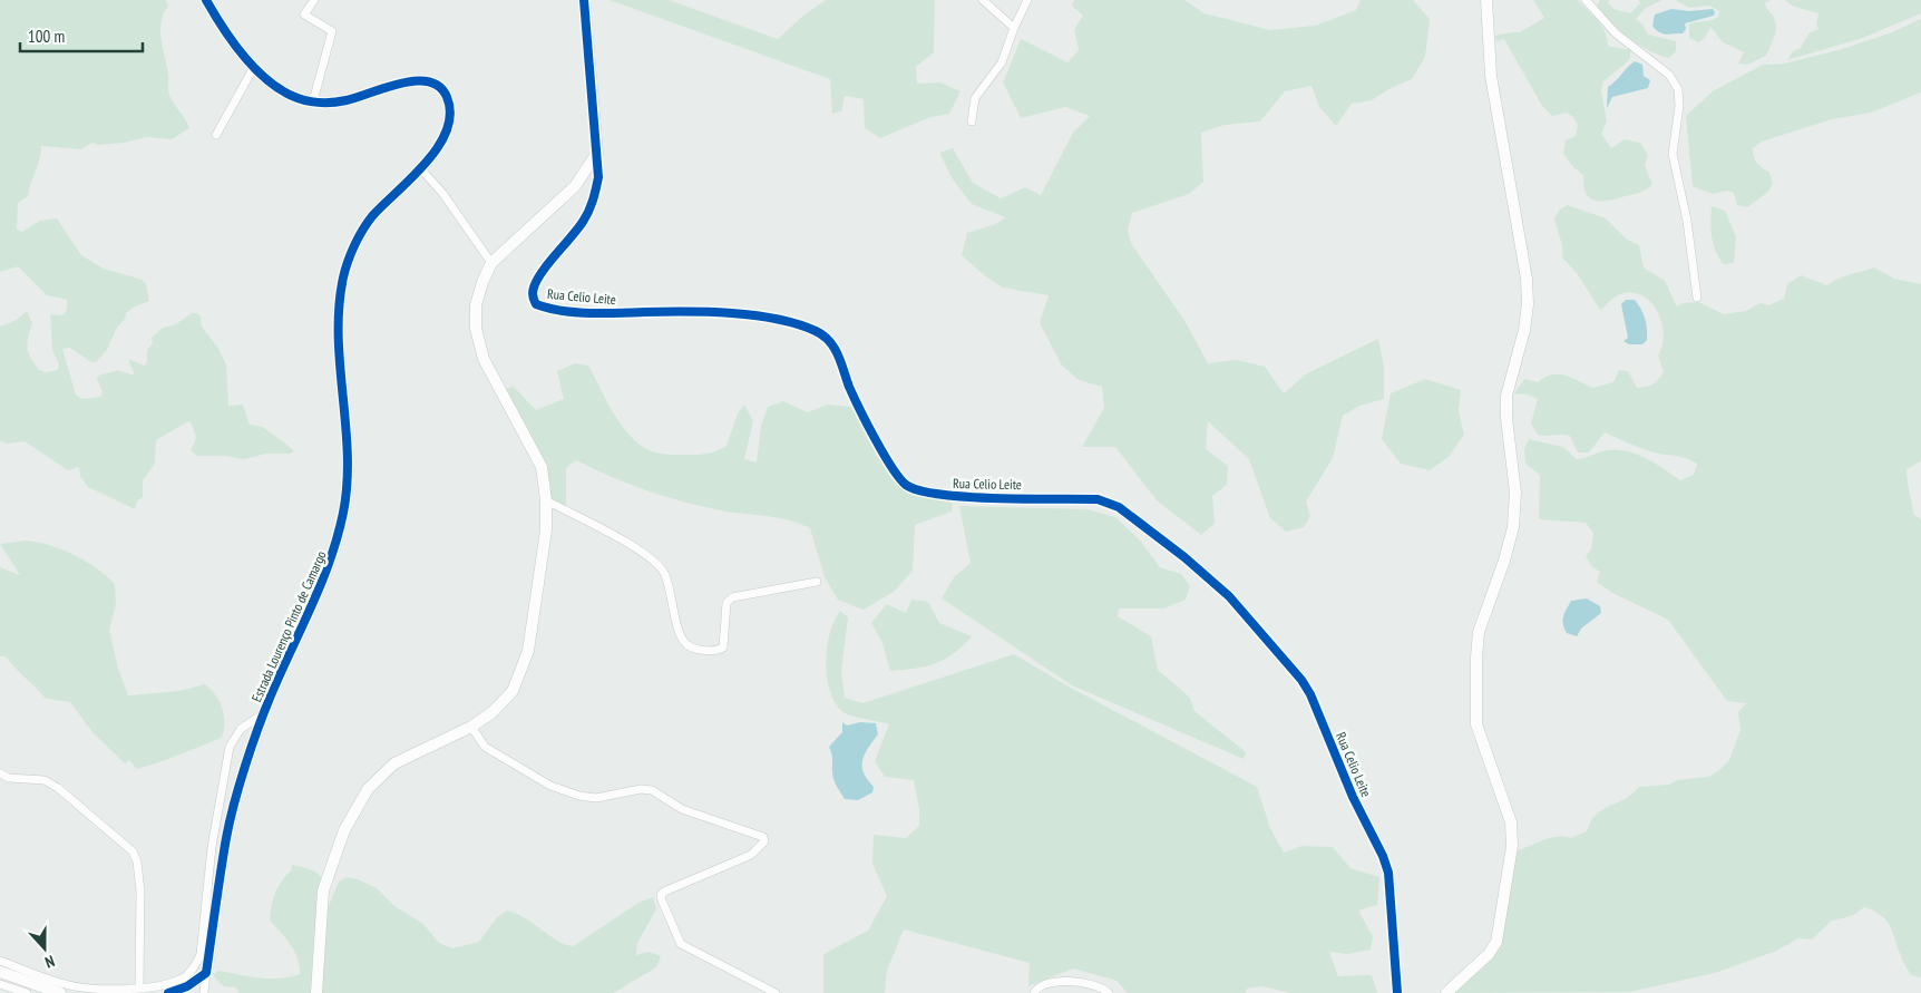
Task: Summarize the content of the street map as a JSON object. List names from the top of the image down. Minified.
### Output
{"streets":{"street":["Rua Celio Leite","Estrada Lourenço Pinto de Camargo"]},"scale_bar":"100 m","north":"bottom"}
